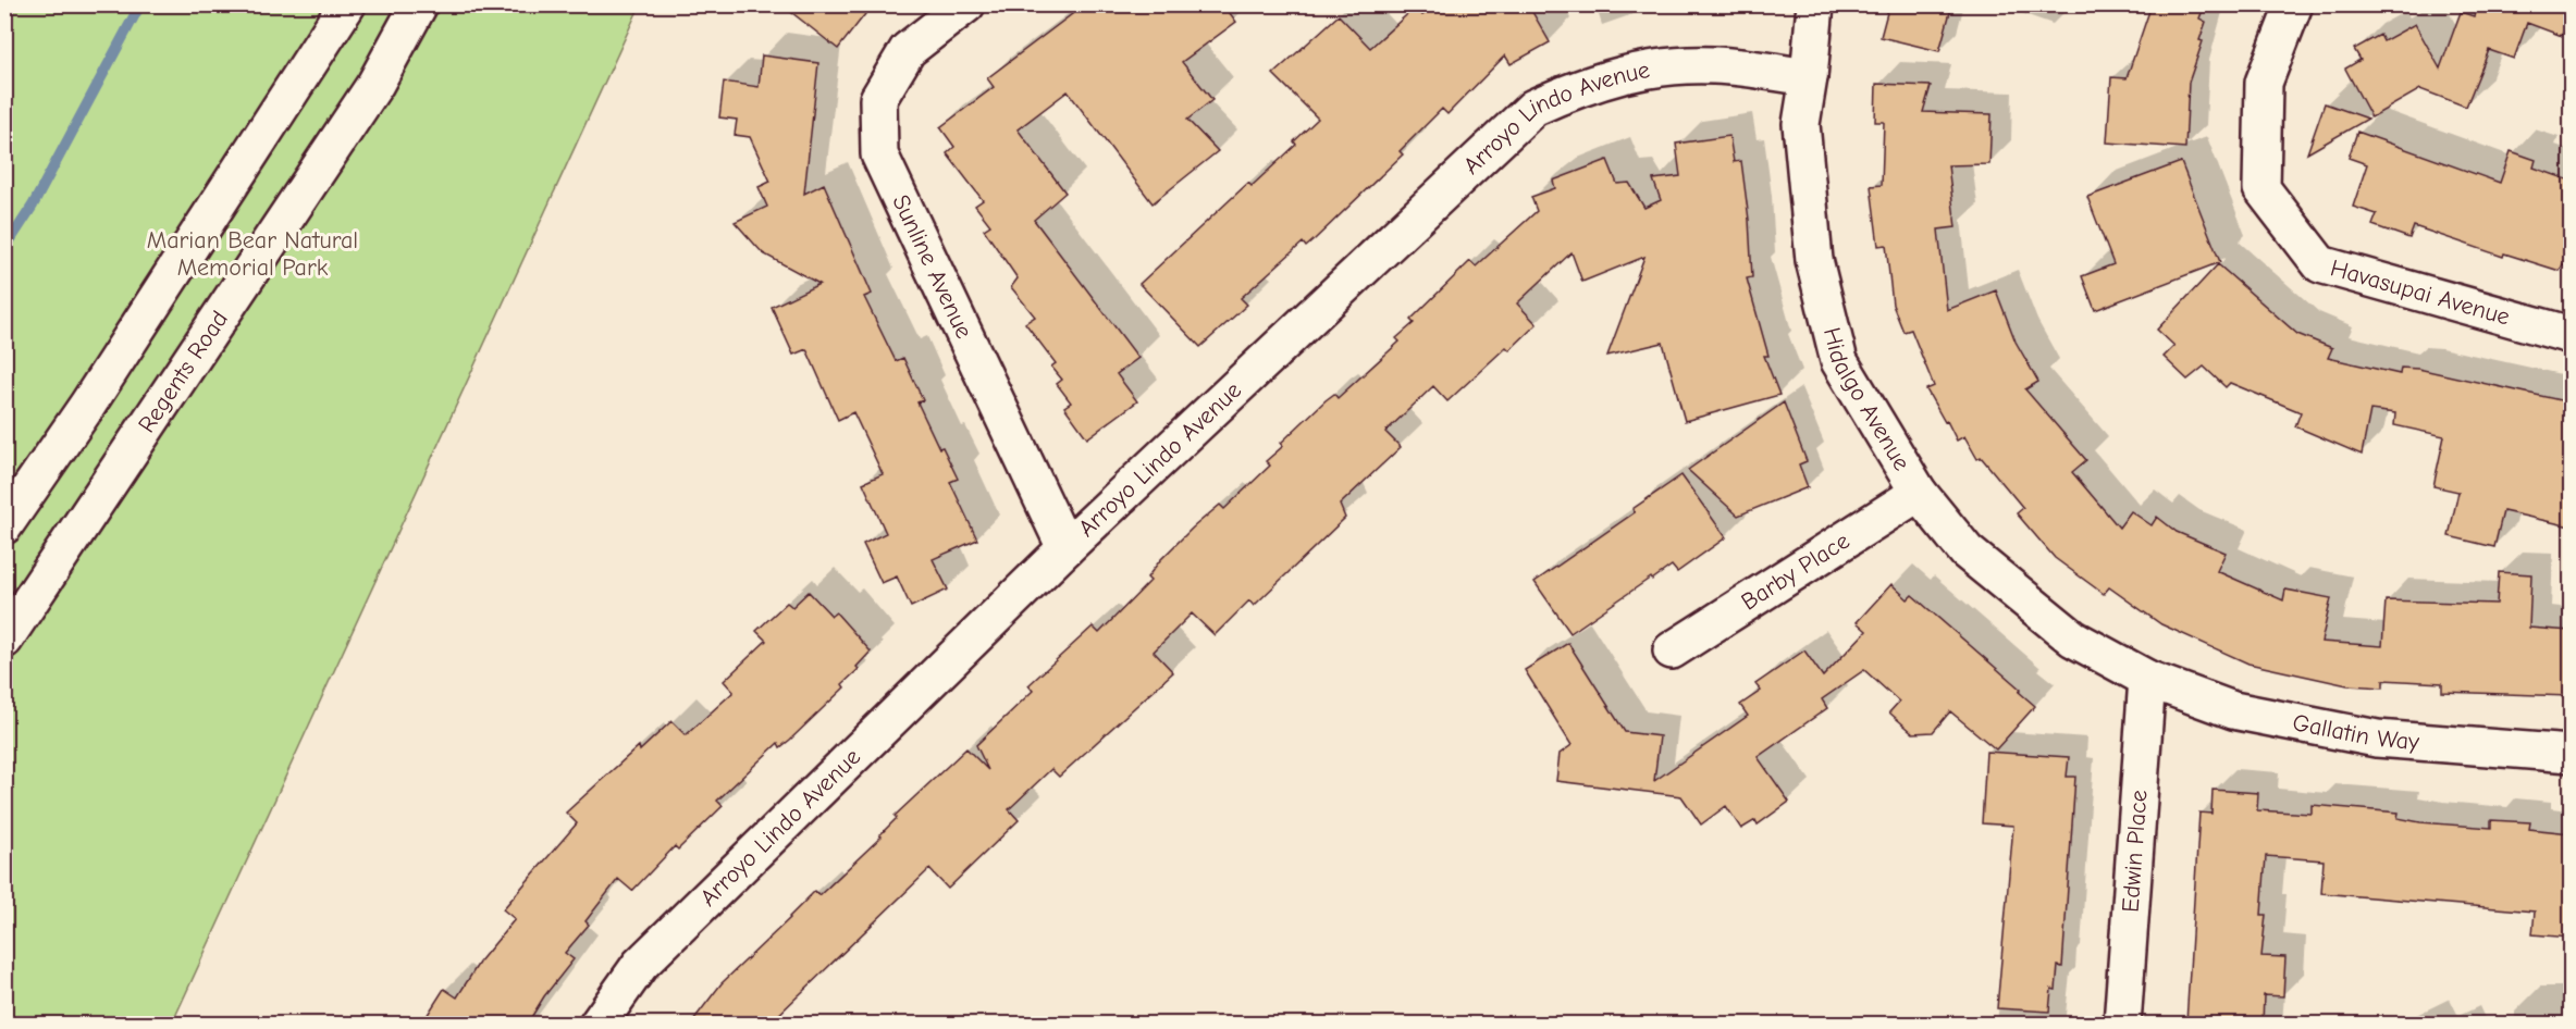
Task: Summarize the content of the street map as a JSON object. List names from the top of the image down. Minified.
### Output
{"streets":{"street":["Arroyo Lindo Avenue","Sunline Avenue","Havasupai Avenue","Regents Road","Hidalgo Avenue","Barby Place","Gallatin Way","Edwin Place"]},"crossings":[["Arroyo Lindo Avenue","Sunline Avenue"],["Arroyo Lindo Avenue","Hidalgo Avenue"],["Hidalgo Avenue","Barby Place"],["Hidalgo Avenue","Gallatin Way"],["Hidalgo Avenue","Edwin Place"],["Gallatin Way","Edwin Place"]],"parks":["Marian Bear Natural Memorial Park"]}
